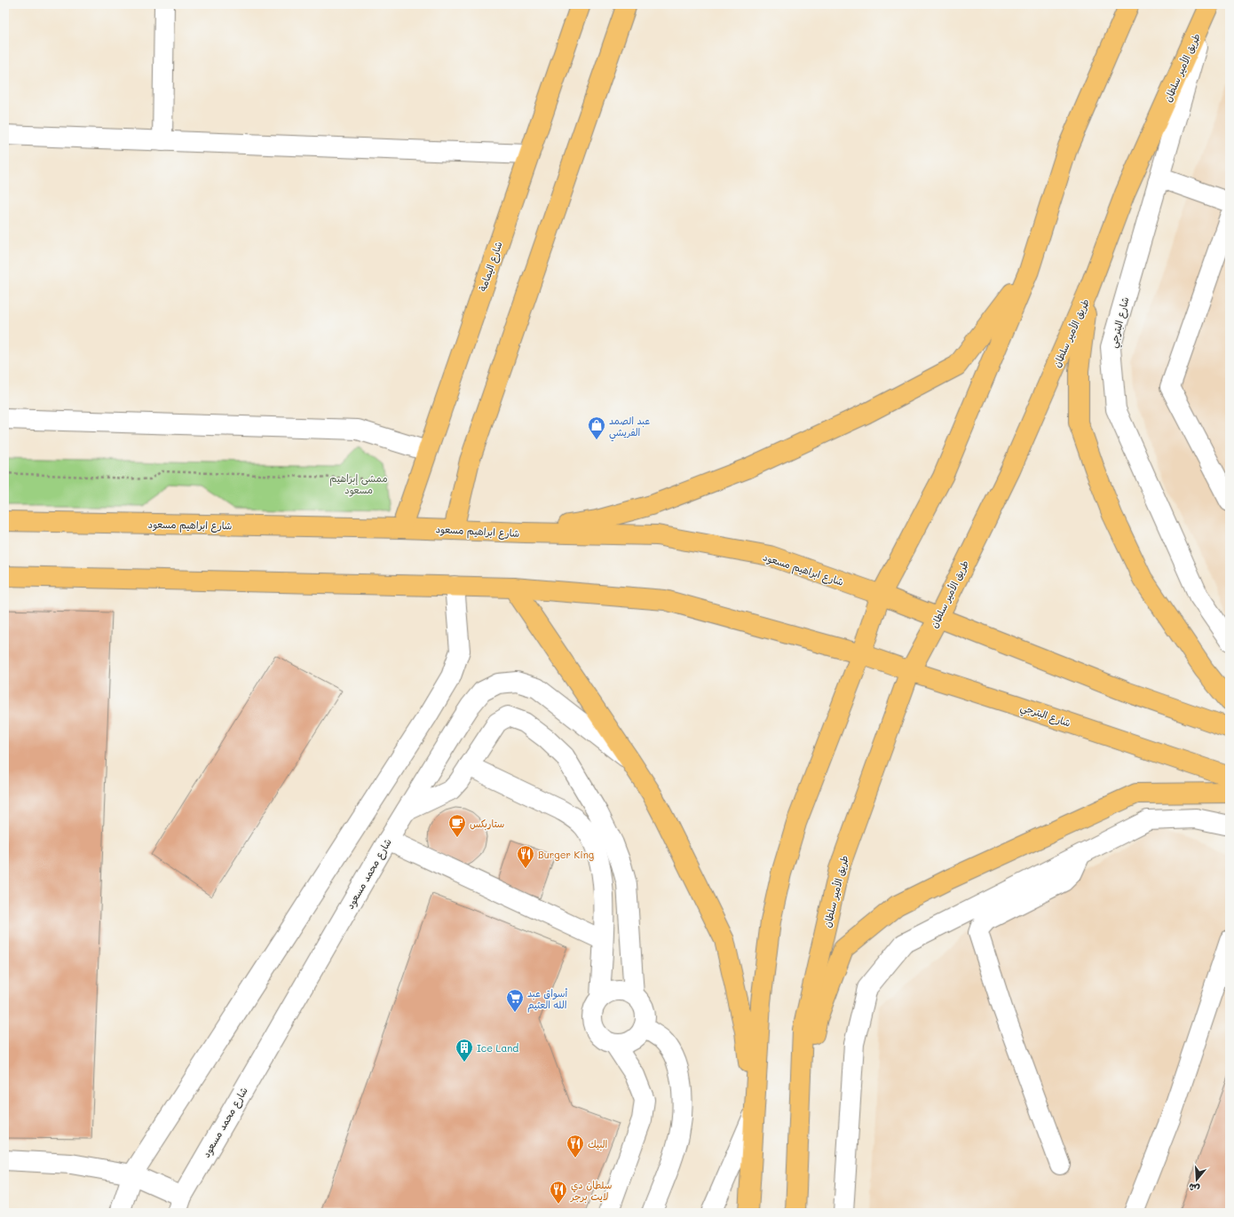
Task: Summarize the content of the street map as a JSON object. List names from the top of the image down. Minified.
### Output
{"streets":{"main road":["طريق الأمير سلطان","شارع اليمامة","شارع البترجي","شارع ابراهيم مسعود"],"street":["شارع محمد مسعود"]},"crossings":[["طريق الأمير سلطان","شارع البترجي"],["طريق الأمير سلطان","شارع ابراهيم مسعود"],["شارع اليمامة","شارع ابراهيم مسعود"]],"parks":["ممشى إبراهيم مسعود"],"places":{"shop":["عبد الصمد الفريشي"],"cafe":["ستاربكس"],"restaurant":["Burger King","البيك","سلطان دي لايت برجر"],"supermarket":["أسواق عبد الله العثيم"],"building":["Ice Land"]},"north":"bottom"}
